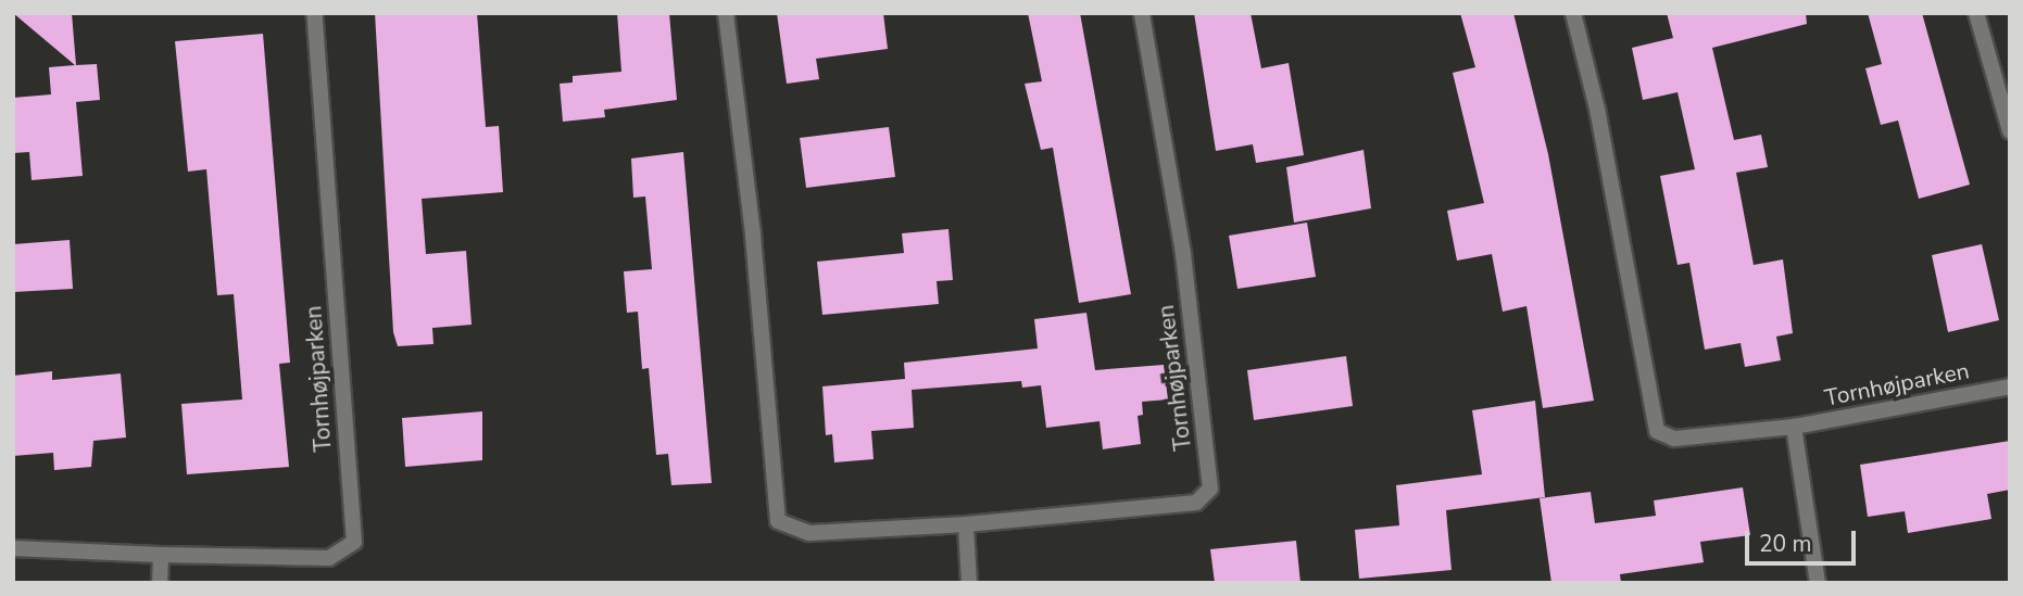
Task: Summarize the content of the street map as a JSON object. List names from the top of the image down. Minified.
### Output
{"streets":{"street":["Tornhøjparken"]},"scale_bar":"20 m"}
